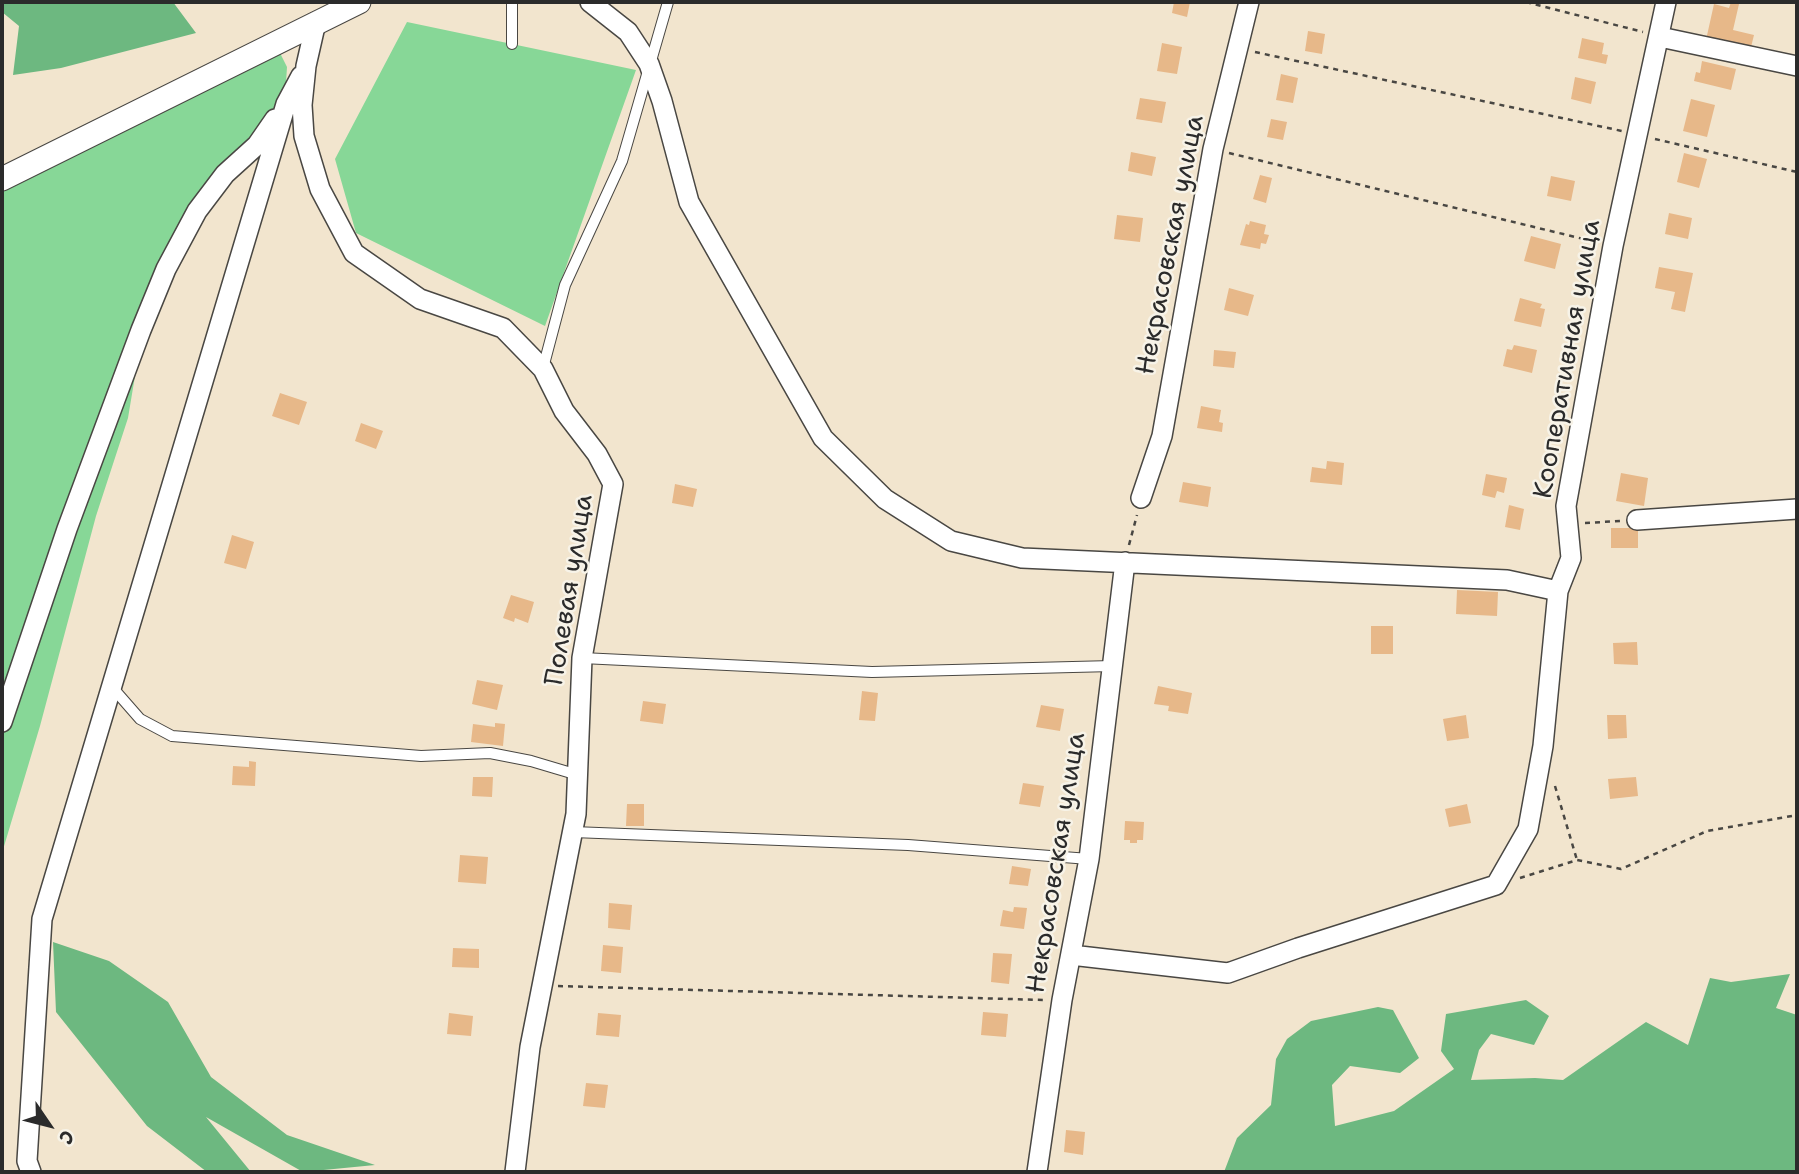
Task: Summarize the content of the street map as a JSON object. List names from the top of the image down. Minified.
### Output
{"streets":{"street":["Некрасовская улица","Кооперативная улица","Полевая улица"]},"north":"bottom right"}
